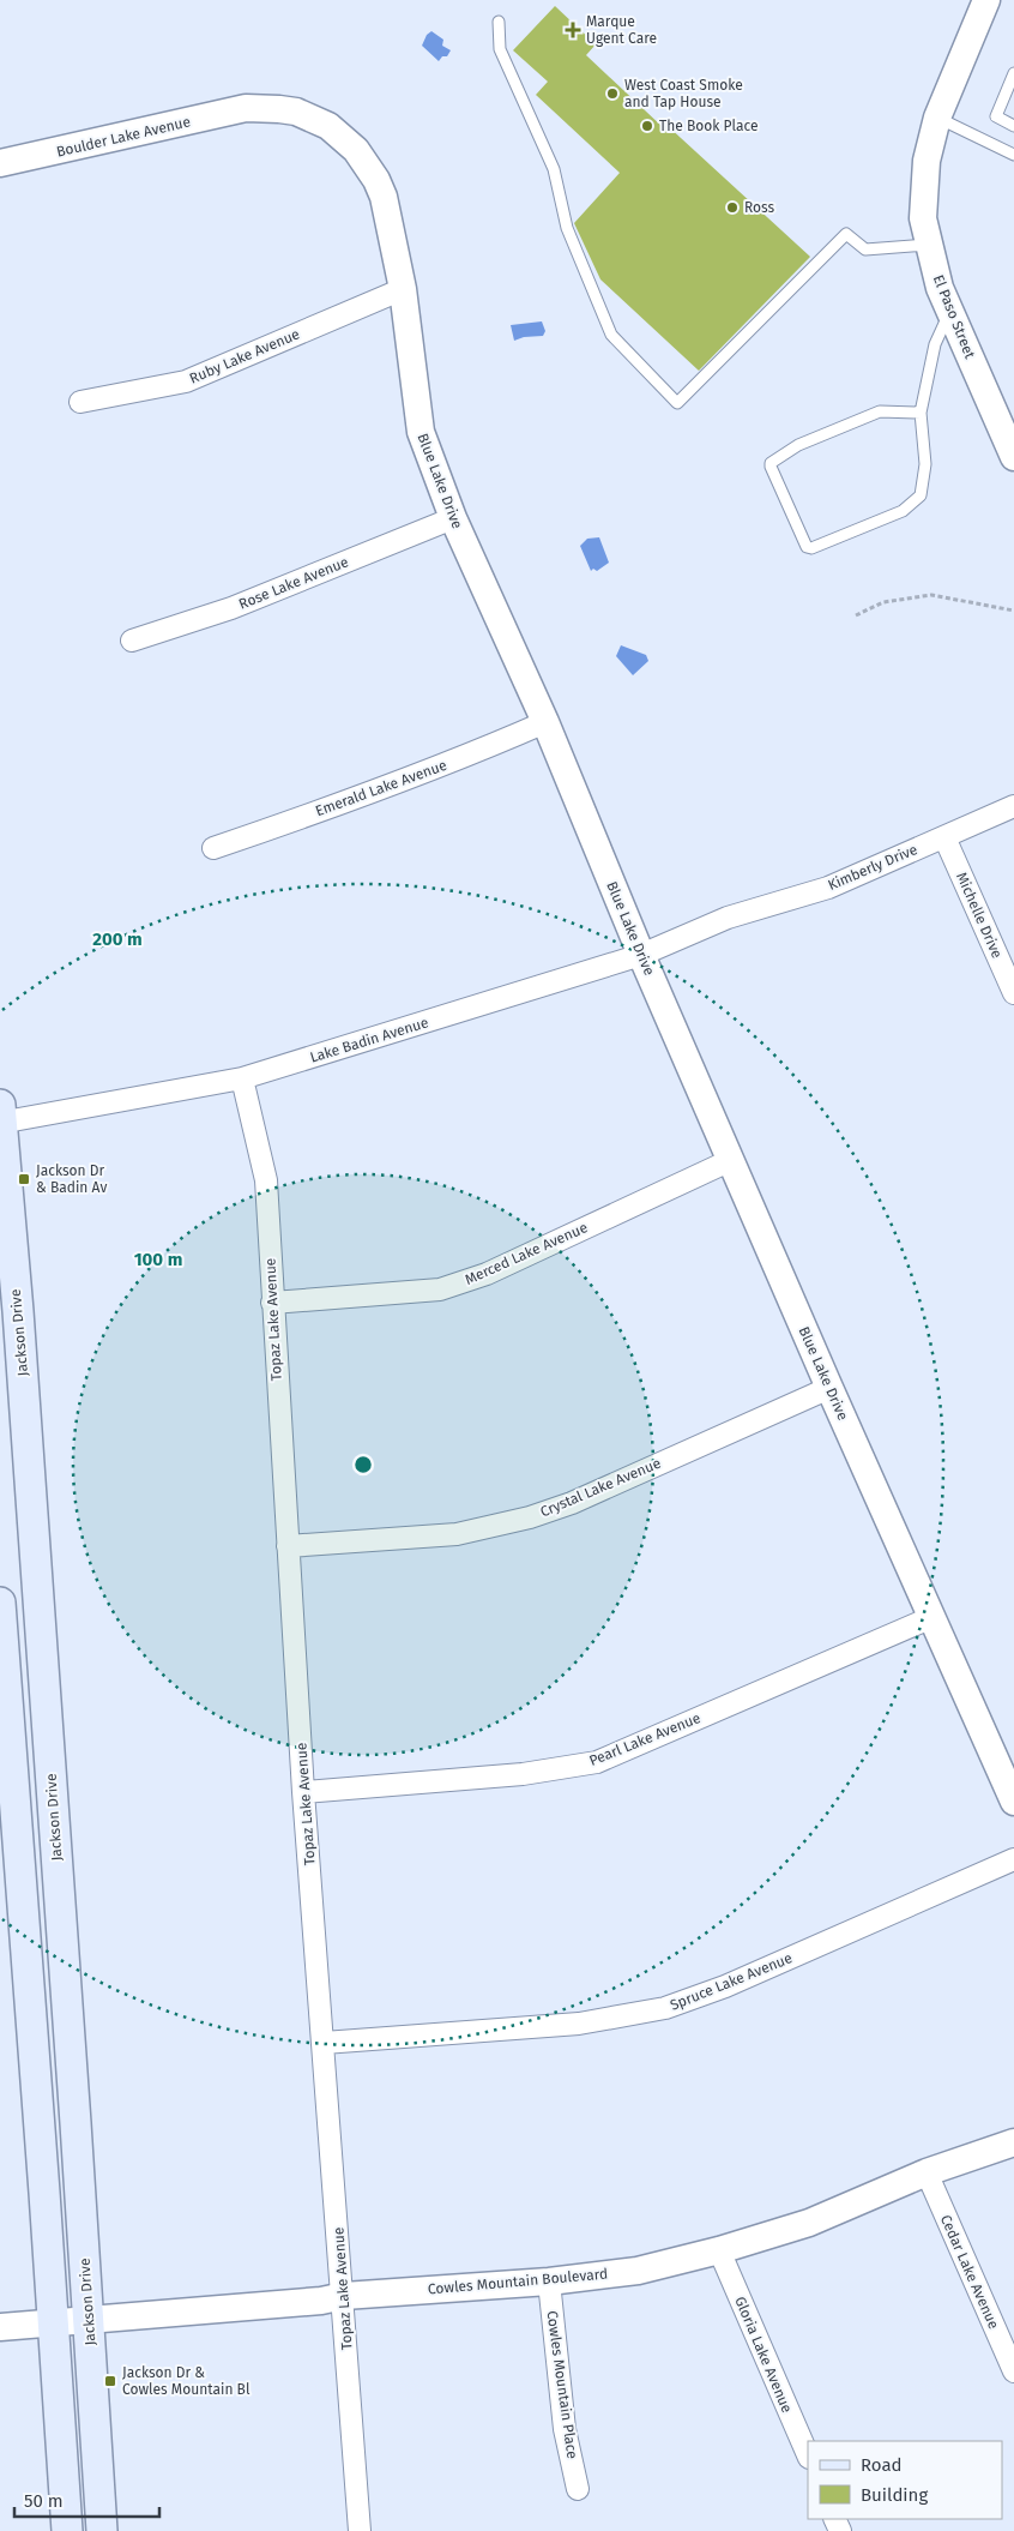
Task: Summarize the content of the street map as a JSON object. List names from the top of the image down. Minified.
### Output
{"streets":{"main road":["Jackson Drive"],"street":["Boulder Lake Avenue","El Paso Street","Ruby Lake Avenue","Blue Lake Drive","Rose Lake Avenue","Emerald Lake Avenue","Kimberly Drive","Michelle Drive","Lake Badin Avenue","Merced Lake Avenue","Topaz Lake Avenue","Crystal Lake Avenue","Pearl Lake Avenue","Spruce Lake Avenue","Cedar Lake Avenue","Cowles Mountain Boulevard","Gloria Lake Avenue","Cowles Mountain Place"]},"crossings":[["Boulder Lake Avenue","Blue Lake Drive"],["Ruby Lake Avenue","Blue Lake Drive"],["Blue Lake Drive","Rose Lake Avenue"],["Blue Lake Drive","Emerald Lake Avenue"],["Blue Lake Drive","Lake Badin Avenue"],["Blue Lake Drive","Merced Lake Avenue"],["Blue Lake Drive","Crystal Lake Avenue"],["Blue Lake Drive","Pearl Lake Avenue"],["Kimberly Drive","Michelle Drive"],["Kimberly Drive","Lake Badin Avenue"],["Lake Badin Avenue","Topaz Lake Avenue"],["Lake Badin Avenue","Jackson Drive"],["Merced Lake Avenue","Topaz Lake Avenue"],["Topaz Lake Avenue","Crystal Lake Avenue"],["Topaz Lake Avenue","Pearl Lake Avenue"],["Topaz Lake Avenue","Spruce Lake Avenue"],["Topaz Lake Avenue","Cowles Mountain Boulevard"],["Jackson Drive","Cowles Mountain Boulevard"],["Cedar Lake Avenue","Cowles Mountain Boulevard"],["Cowles Mountain Boulevard","Gloria Lake Avenue"],["Cowles Mountain Boulevard","Cowles Mountain Place"]],"places":{"health":["Marque Ugent Care"],"other":["West Coast Smoke and Tap House","The Book Place","Ross"],"transit":["Jackson Dr & Badin Av","Jackson Dr & Cowles Mountain Bl"]},"legend":["Road","Building"],"scale_bar":"50 m","rings":["200 m","100 m"]}
